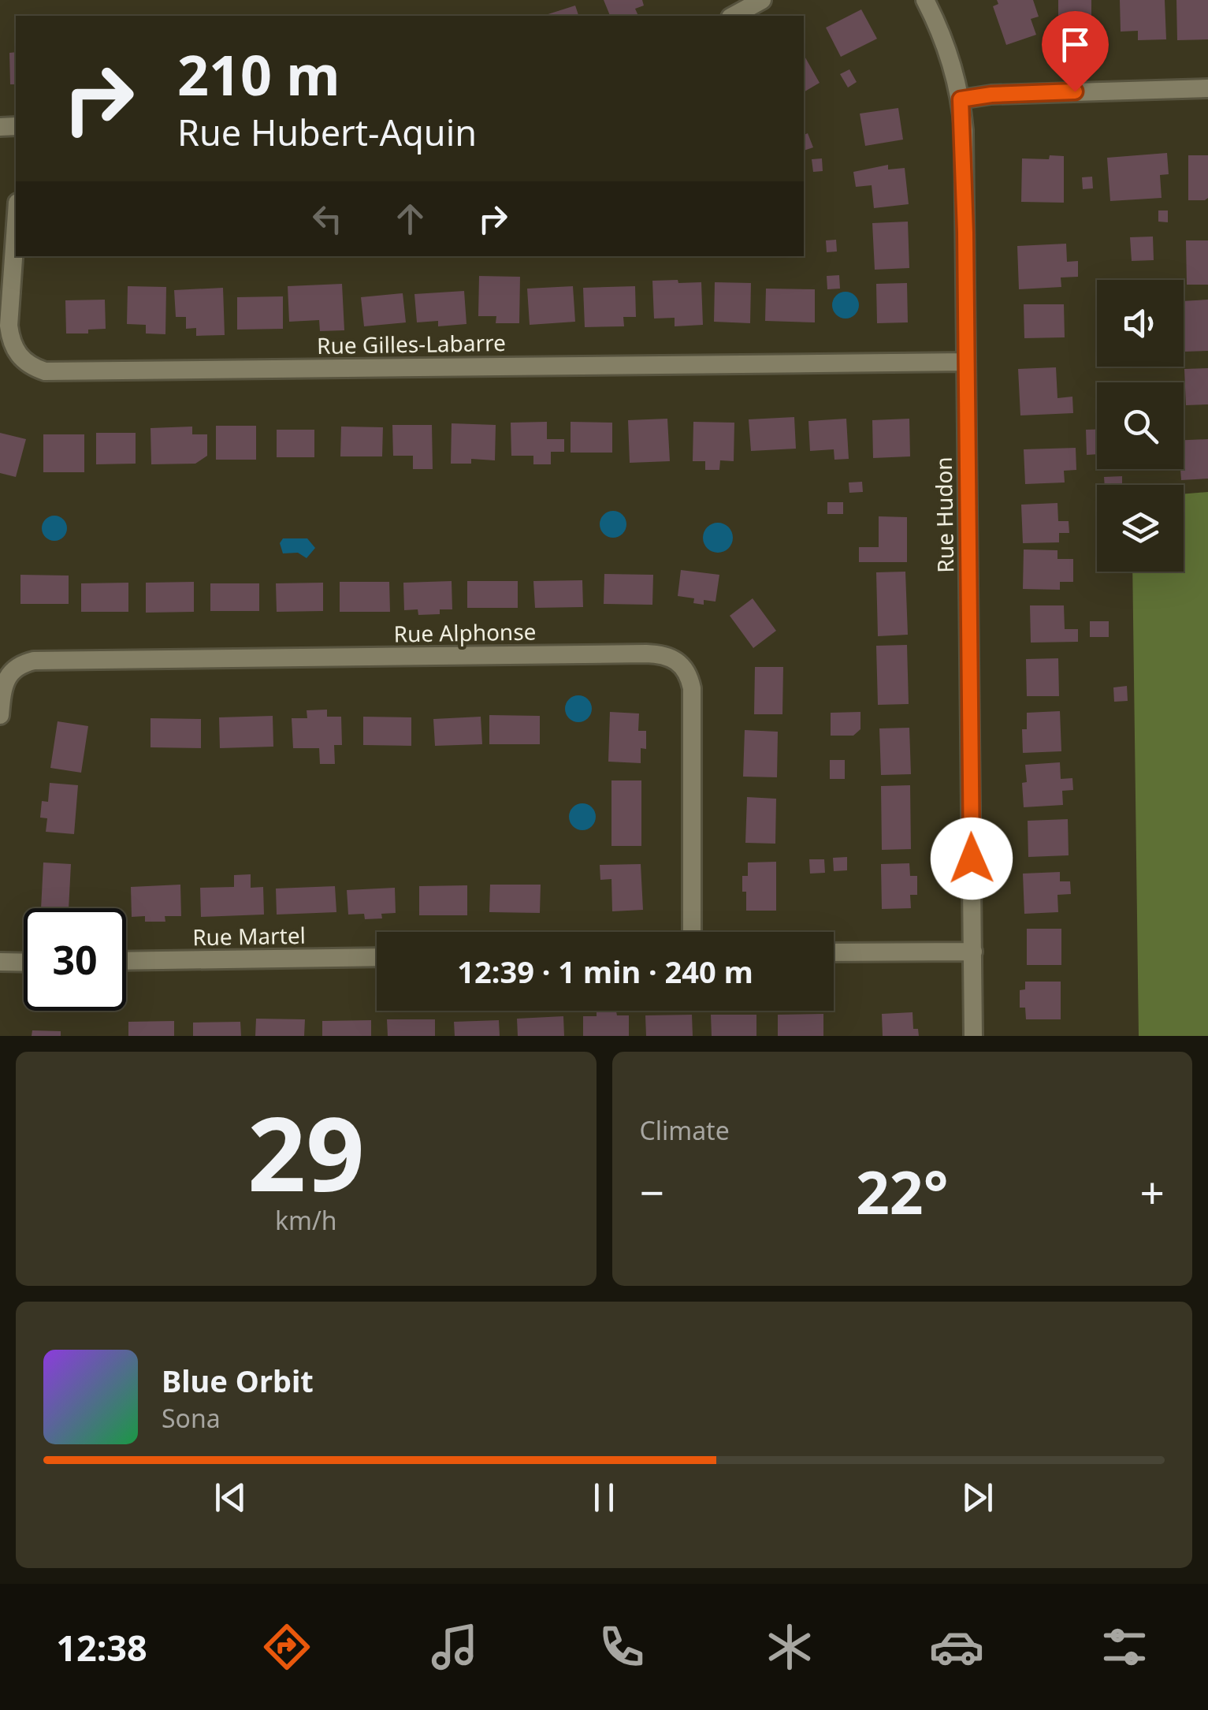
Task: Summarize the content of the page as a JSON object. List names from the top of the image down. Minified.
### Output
{"streets":{"street":["Rue Gilles-Labarre","Rue Hudon","Rue Alphonse","Rue Martel"]},"crossings":[["Rue Gilles-Labarre","Rue Hudon"]],"page":{"turn":["210 m","Rue Hubert-Aquin"],"limit":"30","trip":"12:39 · 1 min · 240 m","tile":[["29","km/h"],"Climate"],"heat":["−","22°","+"],"song":["Blue Orbit","Sona"],"tabs":"12:38"}}
